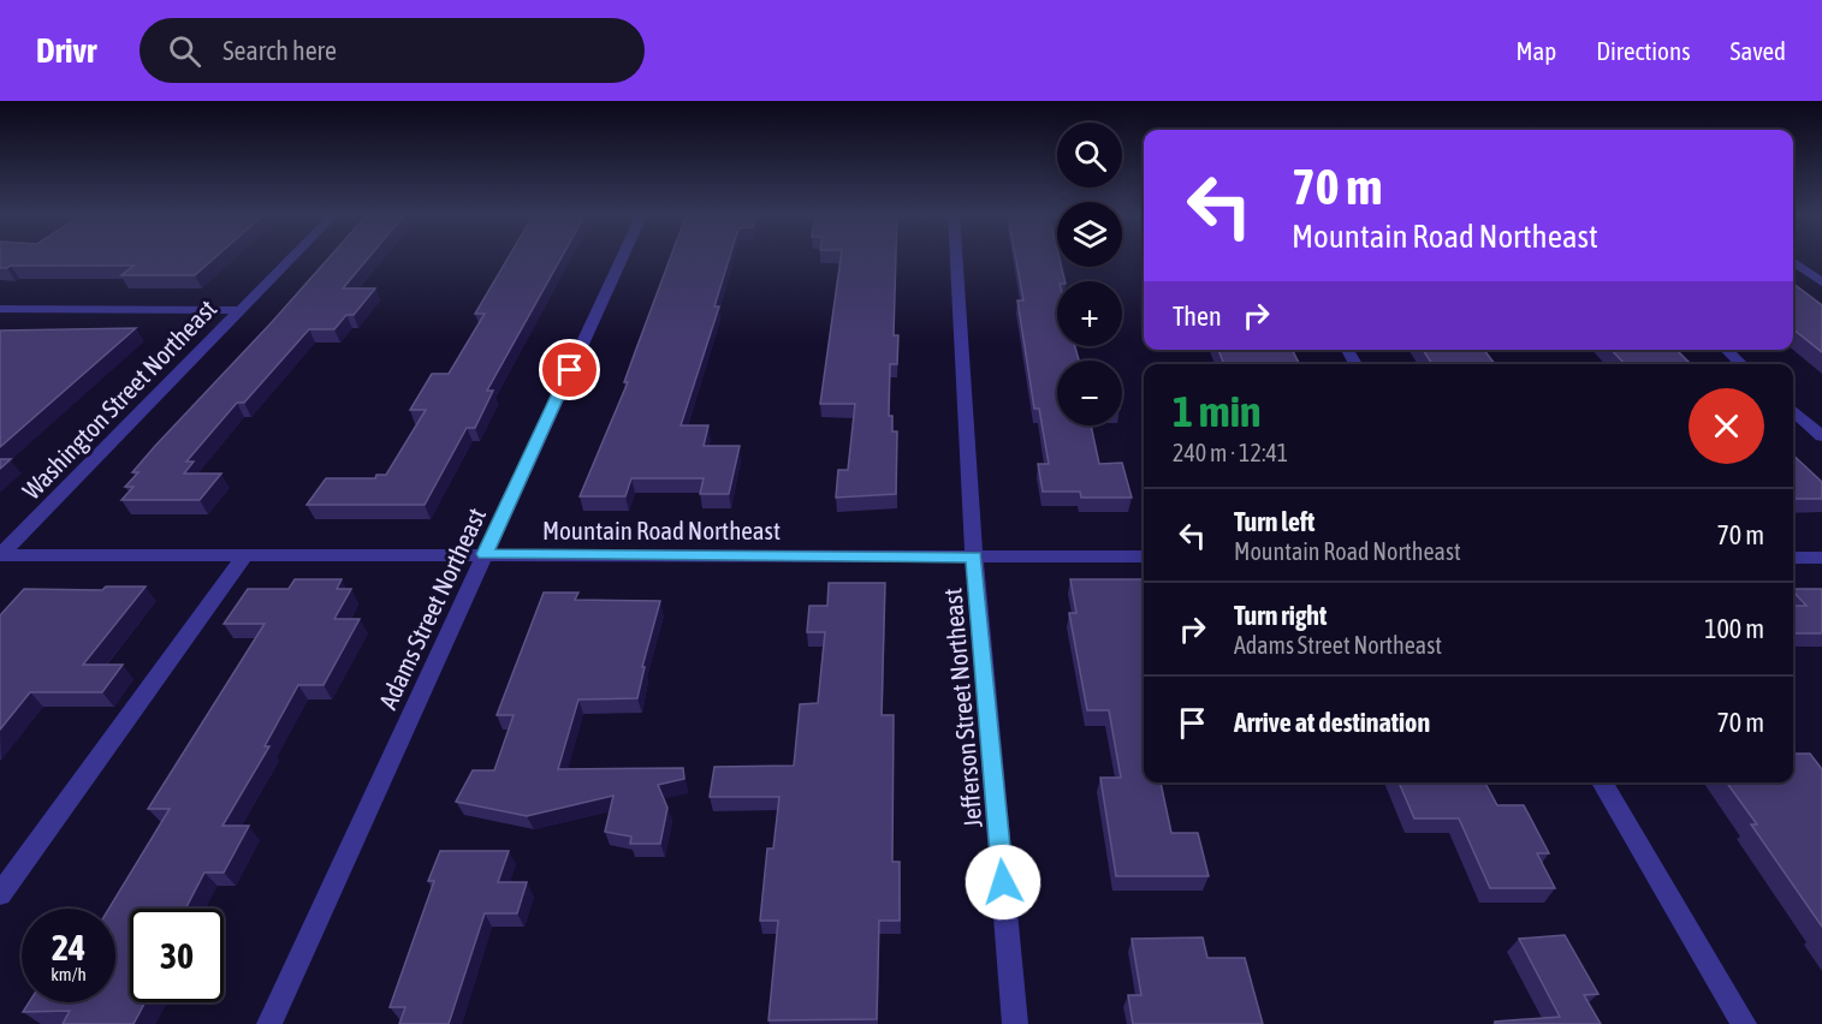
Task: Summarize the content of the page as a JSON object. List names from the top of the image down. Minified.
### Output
{"streets":{"street":["Washington Street Northeast","Mountain Road Northeast","Adams Street Northeast","Jefferson Street Northeast"]},"crossings":[["Washington Street Northeast","Mountain Road Northeast"],["Mountain Road Northeast","Adams Street Northeast"],["Mountain Road Northeast","Jefferson Street Northeast"]],"page":{"header":"Drivr","search":"Search here","nav":["Map","Directions","Saved"],"map_buttons":["+","−"],"turn":["70 m","Mountain Road Northeast"],"then":"Then","heading":["1 min","240 m · 12:41"],"list":[{"name":"Turn left","note":"Mountain Road Northeast","value":"70 m"},{"name":"Turn right","note":"Adams Street Northeast","value":"100 m"},{"name":"Arrive at destination","value":"70 m"}],"speed":"24 km/h","limit":"30"}}
